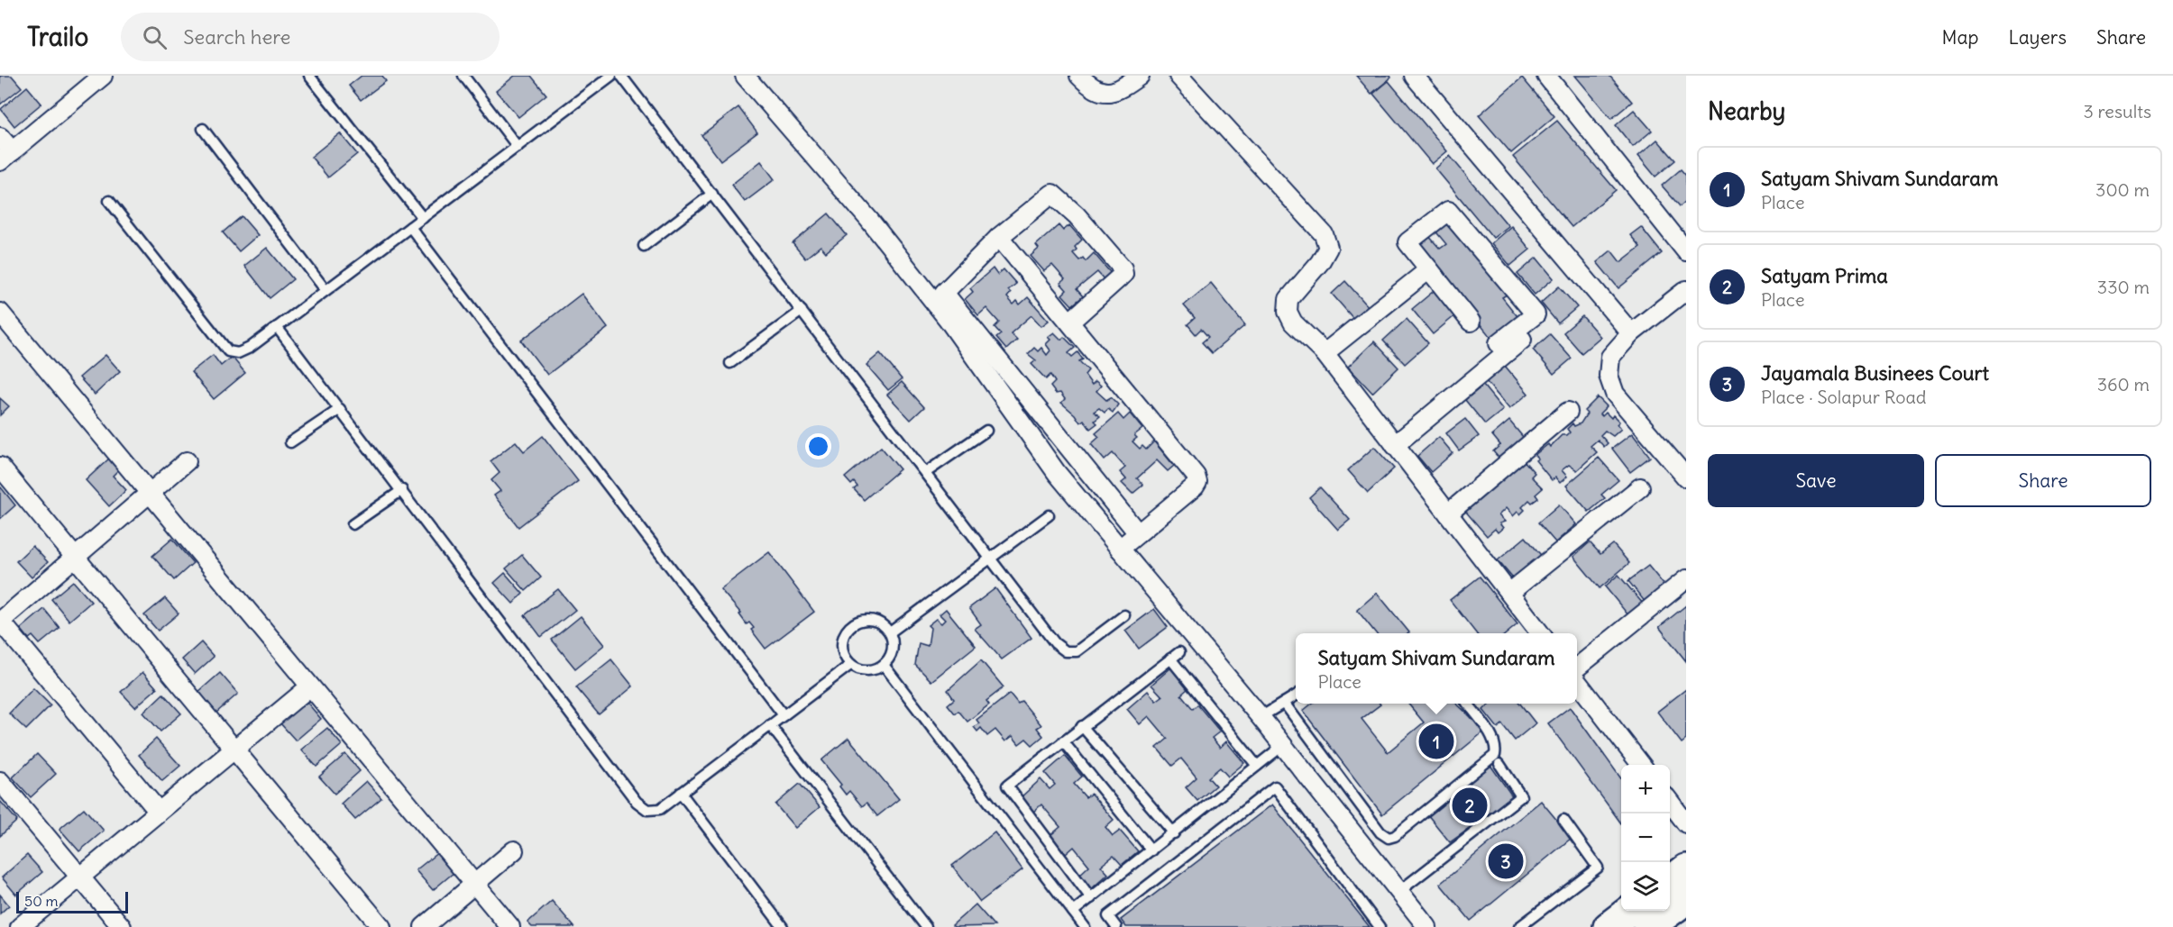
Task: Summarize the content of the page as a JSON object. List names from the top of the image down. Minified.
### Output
{"scale_bar":"50 m","page":{"header":"Trailo","search":"Search here","nav":["Map","Layers","Share"],"heading":["Nearby","3 results"],"list":[{"mark":"1","name":"Satyam Shivam Sundaram","note":"Place","value":"300 m"},{"mark":"2","name":"Satyam Prima","note":"Place","value":"330 m"},{"mark":"3","name":"Jayamala Businees Court","note":"Place · Solapur Road","value":"360 m"}],"buttons":["Save","Share"],"popup":["Satyam Shivam Sundaram","Place"],"pins":["1","2","3"],"map_buttons":["+","−"],"scale":"50 m"}}
